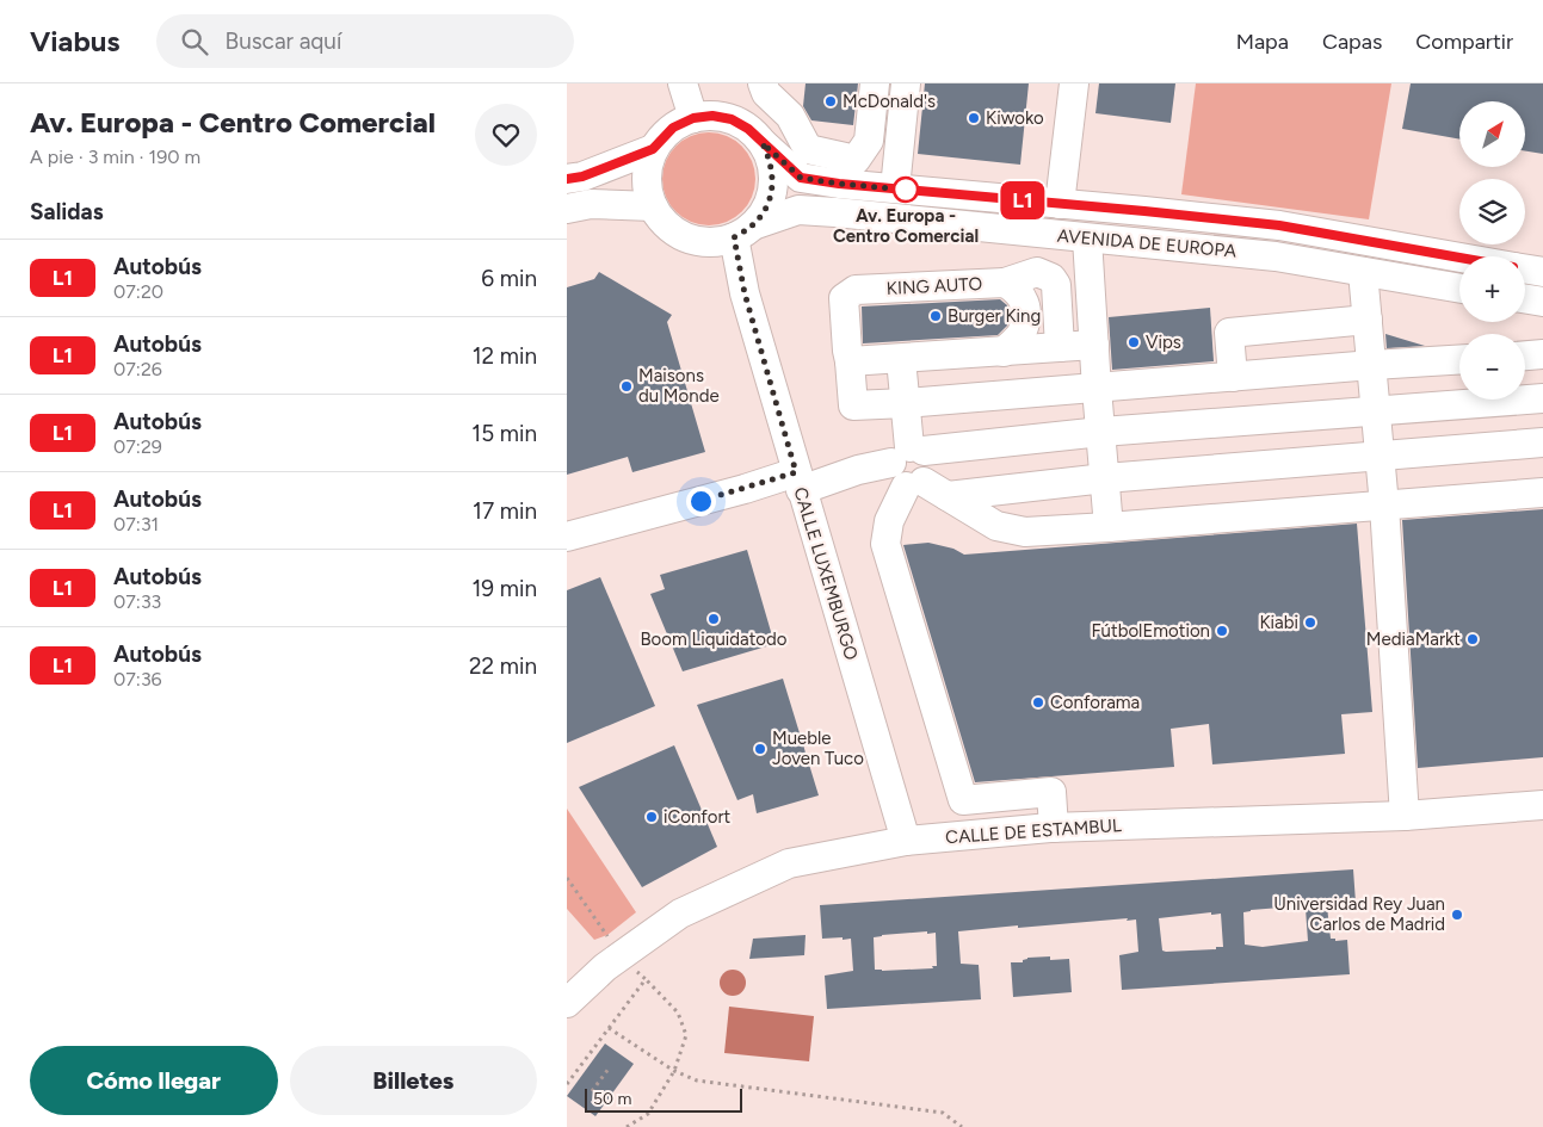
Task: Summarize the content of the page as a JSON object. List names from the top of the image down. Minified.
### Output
{"streets":{"street":["AVENIDA DE EUROPA","KING AUTO","CALLE LUXEMBURGO","CALLE DE ESTAMBUL"]},"crossings":[["AVENIDA DE EUROPA","CALLE LUXEMBURGO"],["CALLE LUXEMBURGO","CALLE DE ESTAMBUL"]],"places":["McDonald's","Kiwoko","Av. Europa - Centro Comercial","Burger King","Vips","Maisons du Monde","Boom Liquidatodo","Kiabi","FútbolEmotion","MediaMarkt","Conforama","Mueble Joven Tuco","iConfort","Universidad Rey Juan Carlos de Madrid"],"lines":["bus line L1"],"scale_bar":"50 m","north":"top right","page":{"header":"Viabus","search":"Buscar aquí","nav":["Mapa","Capas","Compartir"],"heading":[["Av. Europa - Centro Comercial","A pie · 3 min · 190 m"],"Salidas"],"on_map":"L1","map_buttons":["+","−"],"list":[{"mark":"L1","name":"Autobús","note":"07:20","value":"6 min"},{"mark":"L1","name":"Autobús","note":"07:26","value":"12 min"},{"mark":"L1","name":"Autobús","note":"07:29","value":"15 min"},{"mark":"L1","name":"Autobús","note":"07:31","value":"17 min"},{"mark":"L1","name":"Autobús","note":"07:33","value":"19 min"},{"mark":"L1","name":"Autobús","note":"07:36","value":"22 min"}],"buttons":["Cómo llegar","Billetes"],"scale":"50 m"}}
